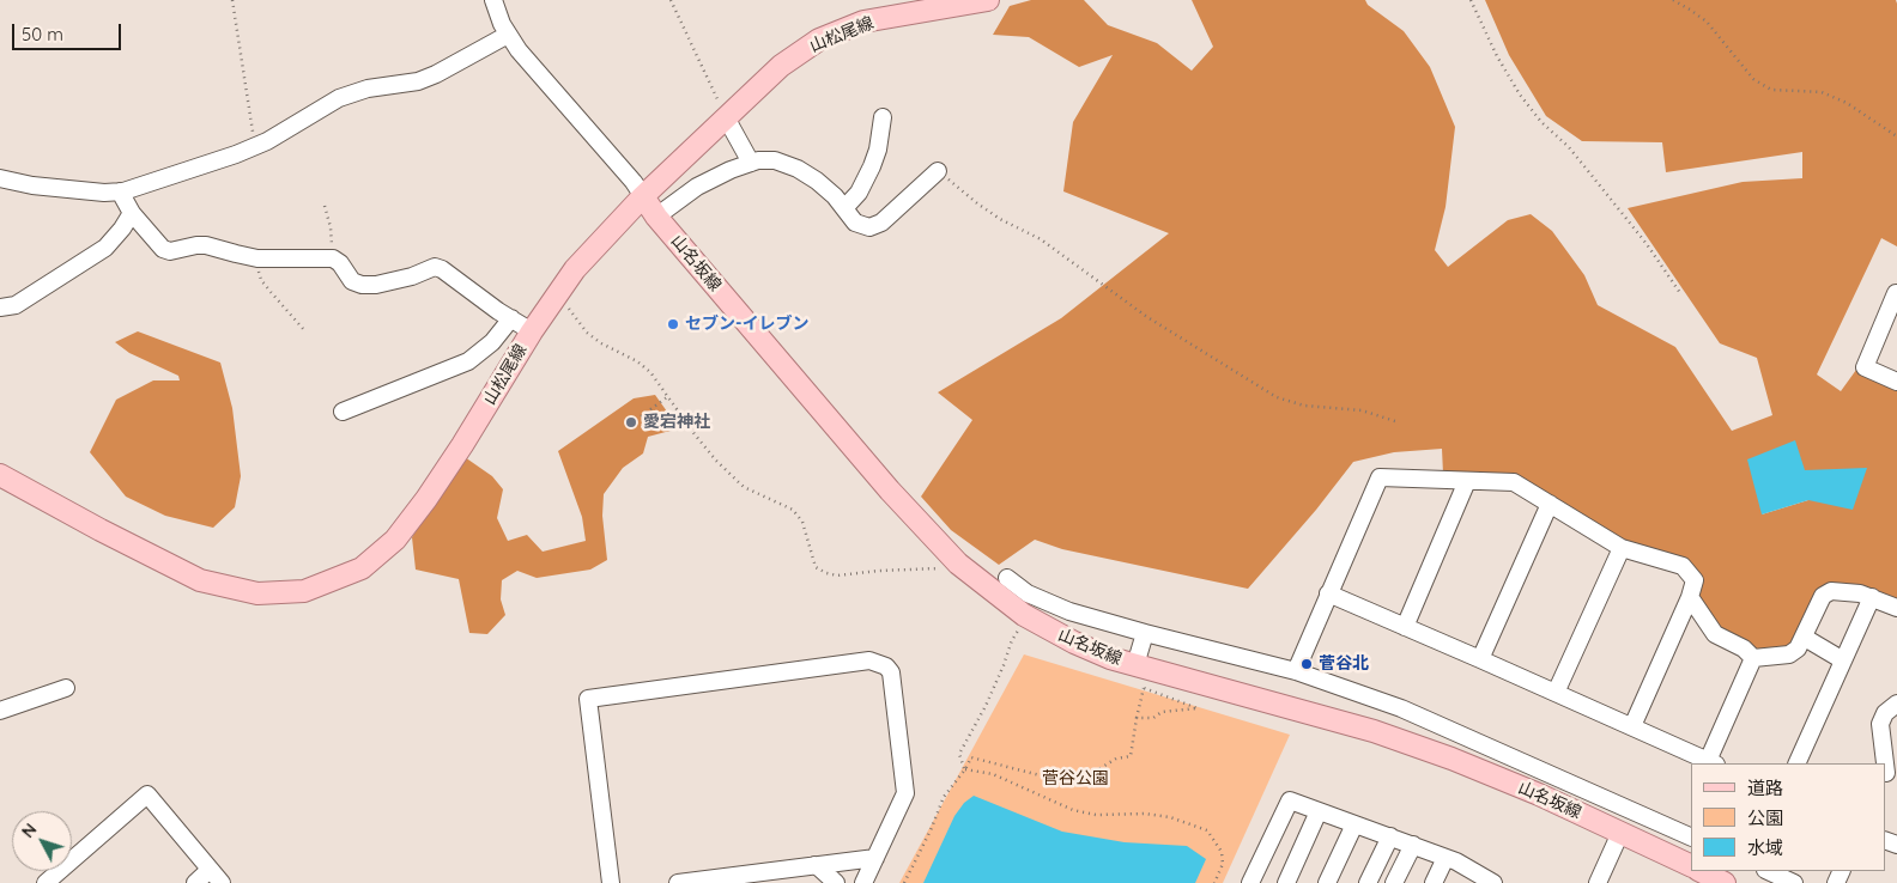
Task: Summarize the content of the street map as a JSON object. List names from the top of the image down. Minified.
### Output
{"streets":{"main road":["山松尾線","山名坂線"]},"crossings":[["山松尾線","山名坂線"]],"parks":["菅谷公園"],"places":["セブン-イレブン","愛宕神社","菅谷北"],"legend":["道路","公園","水域"],"scale_bar":"50 m","north":"top left"}
